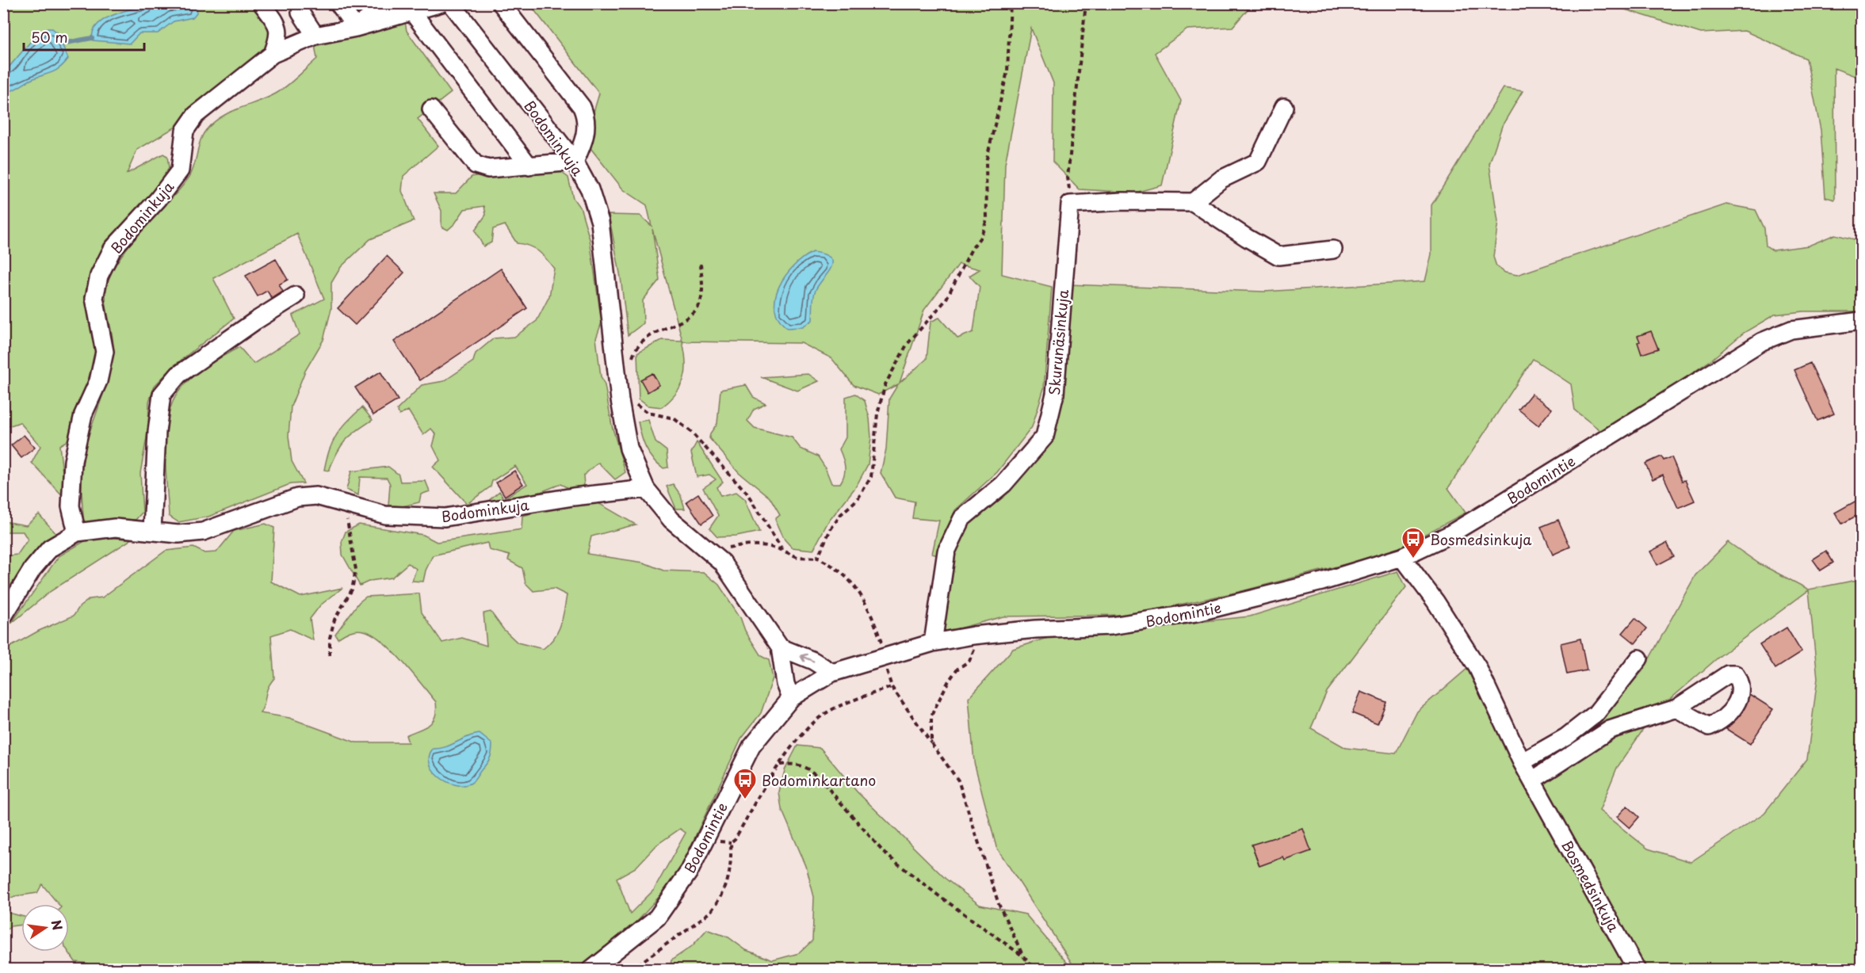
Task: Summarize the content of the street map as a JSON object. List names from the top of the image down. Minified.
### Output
{"streets":{"street":["Bodominkuja","Skurunäsinkuja","Bodomintie","Bosmedsinkuja"]},"crossings":[["Bodominkuja","Bodomintie"],["Skurunäsinkuja","Bodomintie"],["Bodomintie","Bosmedsinkuja"]],"places":{"bus stop":["Bosmedsinkuja","Bodominkartano"]},"scale_bar":"50 m","north":"right"}
